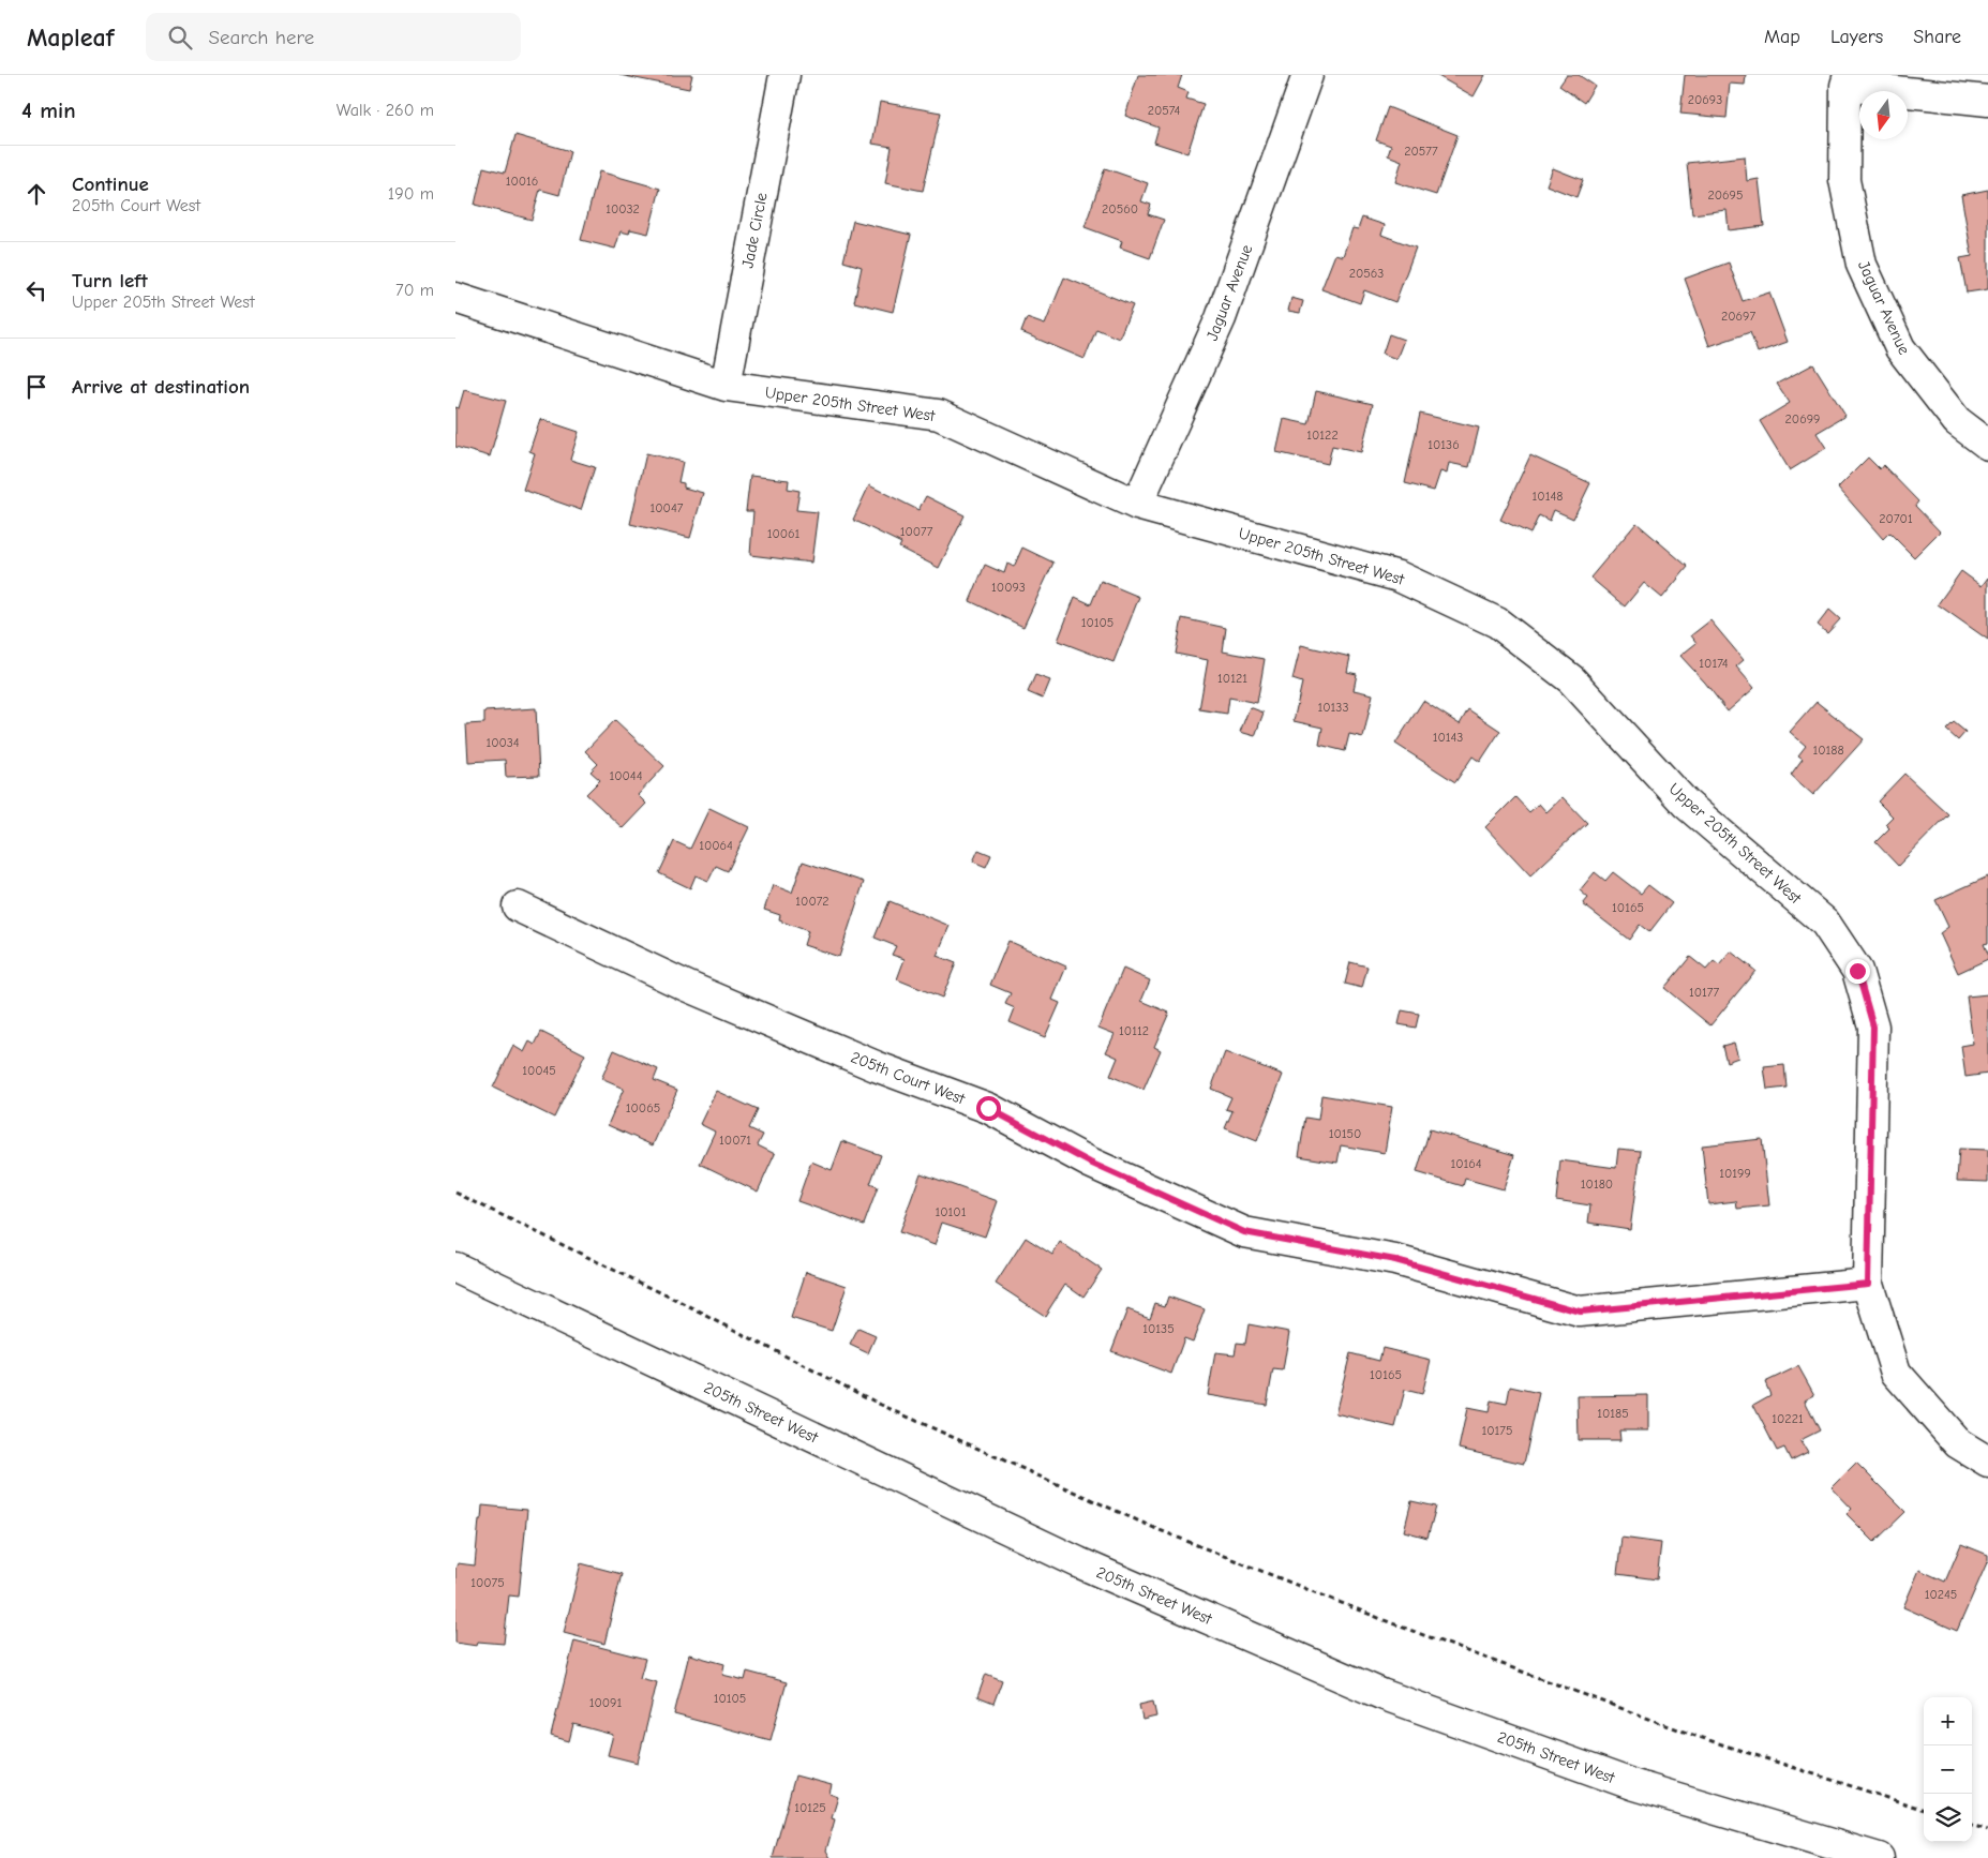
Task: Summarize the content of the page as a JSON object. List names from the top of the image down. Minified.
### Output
{"streets":{"street":["Jade Circle","Jaguar Avenue","Upper 205th Street West","205th Court West","205th Street West"]},"crossings":[["Jade Circle","Upper 205th Street West"],["Jaguar Avenue","Upper 205th Street West"],["Upper 205th Street West","205th Court West"]],"house_numbers":["20693","20574","20577","10016","20695","10032","20560","20563","20697","20699","10122","10136","10148","10047","20701","10077","10061","10093","10105","10174","10121","10133","10143","10034","10188","10044","10064","10072","10165","10177","10112","10045","10065","10150","10071","10164","10199","10180","10101","10135","10165","10185","10221","10175","10075","10245","10105","10091","10125"],"north":"bottom","page":{"header":"Mapleaf","search":"Search here","nav":["Map","Layers","Share"],"heading":["4 min","Walk · 260 m"],"list":[["Continue","205th Court West","190 m"],["Turn left","Upper 205th Street West","70 m"],"Arrive at destination"],"map_buttons":["+","−"]}}
